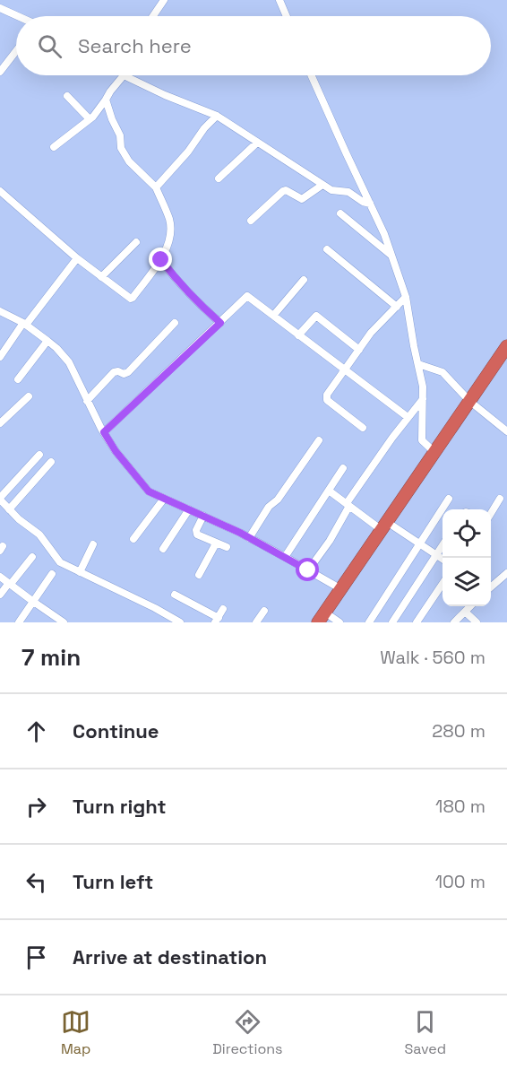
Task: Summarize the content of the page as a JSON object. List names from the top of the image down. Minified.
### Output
{"page":{"search":"Search here","heading":["7 min","Walk · 560 m"],"list":[["Continue","280 m"],["Turn right","180 m"],["Turn left","100 m"],"Arrive at destination"],"nav":["Map","Directions","Saved"]}}
